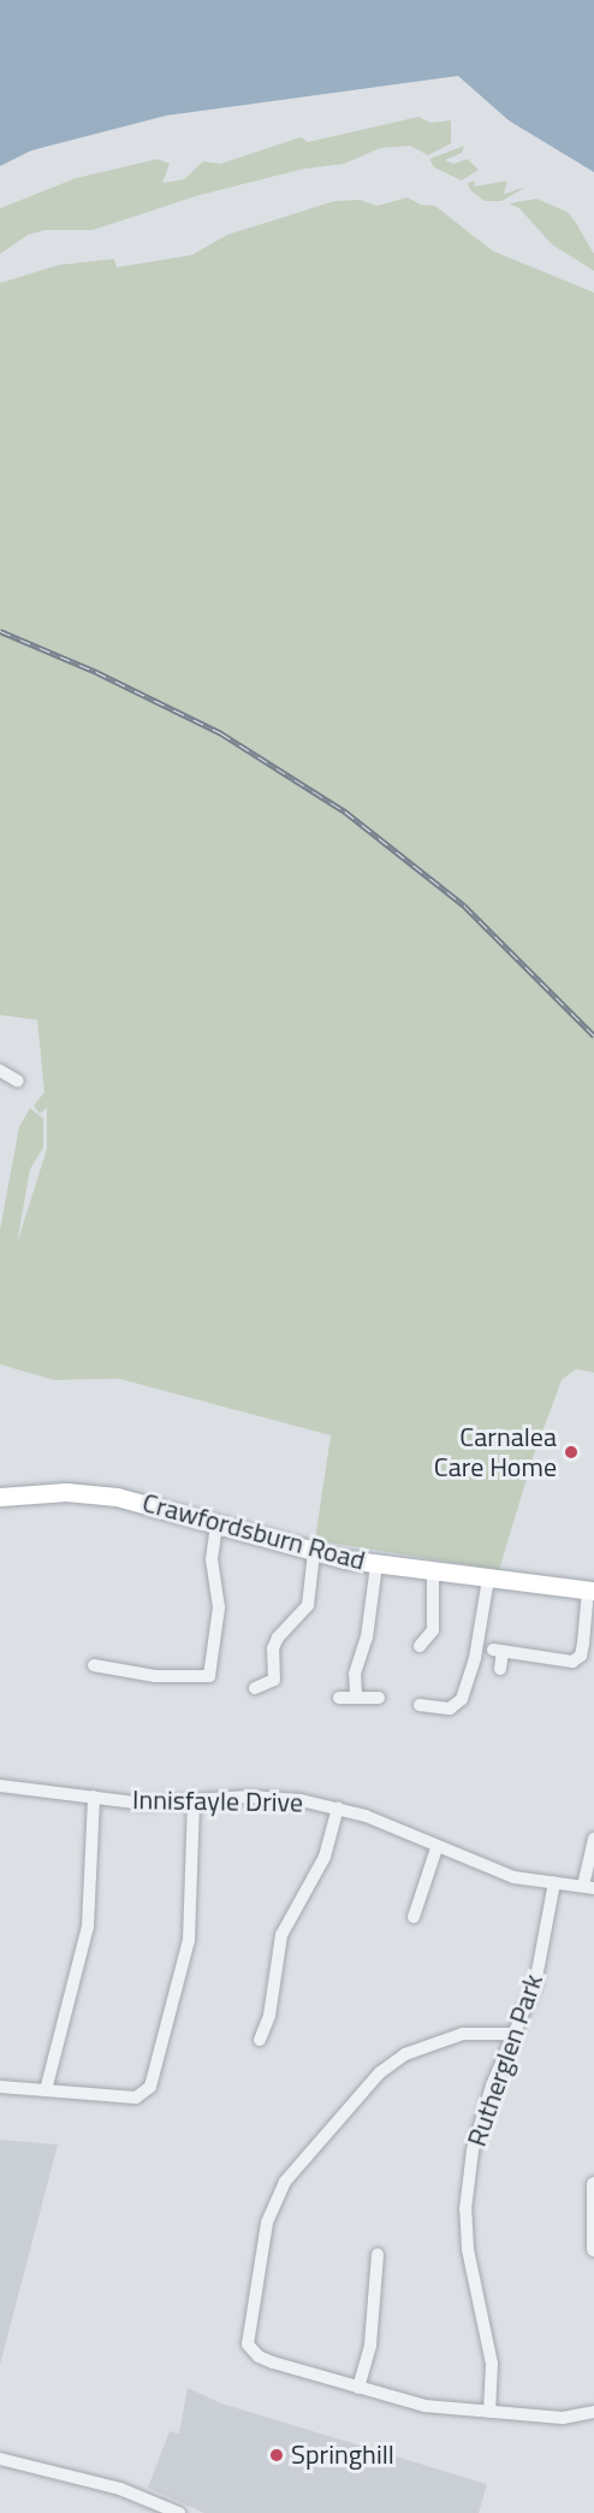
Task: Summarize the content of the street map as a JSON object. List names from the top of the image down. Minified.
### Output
{"streets":{"main road":["Crawfordsburn Road"],"street":["Innisfayle Drive","Rutherglen Park"]},"crossings":[["Innisfayle Drive","Rutherglen Park"]],"places":["Carnalea Care Home","Springhill"]}
